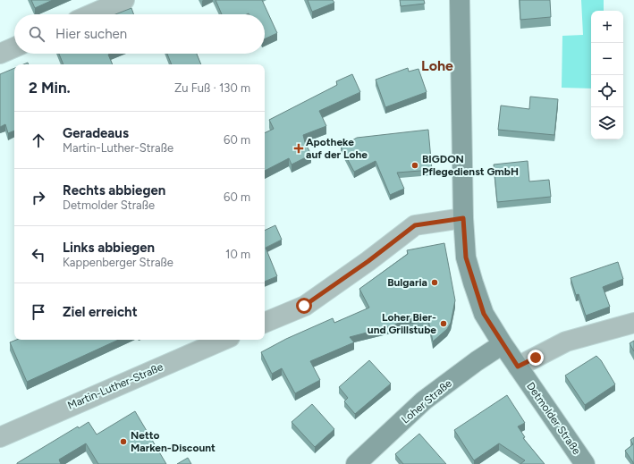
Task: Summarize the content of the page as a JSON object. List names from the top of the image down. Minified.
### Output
{"streets":{"main road":["Loher Straße","Detmolder Straße"],"street":["Martin-Luther-Straße"]},"crossings":[["Loher Straße","Detmolder Straße"]],"districts":["Lohe"],"places":{"health":["Apotheke auf der Lohe"],"other":["BIGDON Pflegedienst GmbH","Bulgaria","Loher Bier- und Grillstube","Netto Marken-Discount"]},"page":{"map_buttons":["+","−"],"search":"Hier suchen","heading":["2 Min.","Zu Fuß · 130 m"],"list":[["Geradeaus","Martin-Luther-Straße","60 m"],["Rechts abbiegen","Detmolder Straße","60 m"],["Links abbiegen","Kappenberger Straße","10 m"],"Ziel erreicht"]}}
